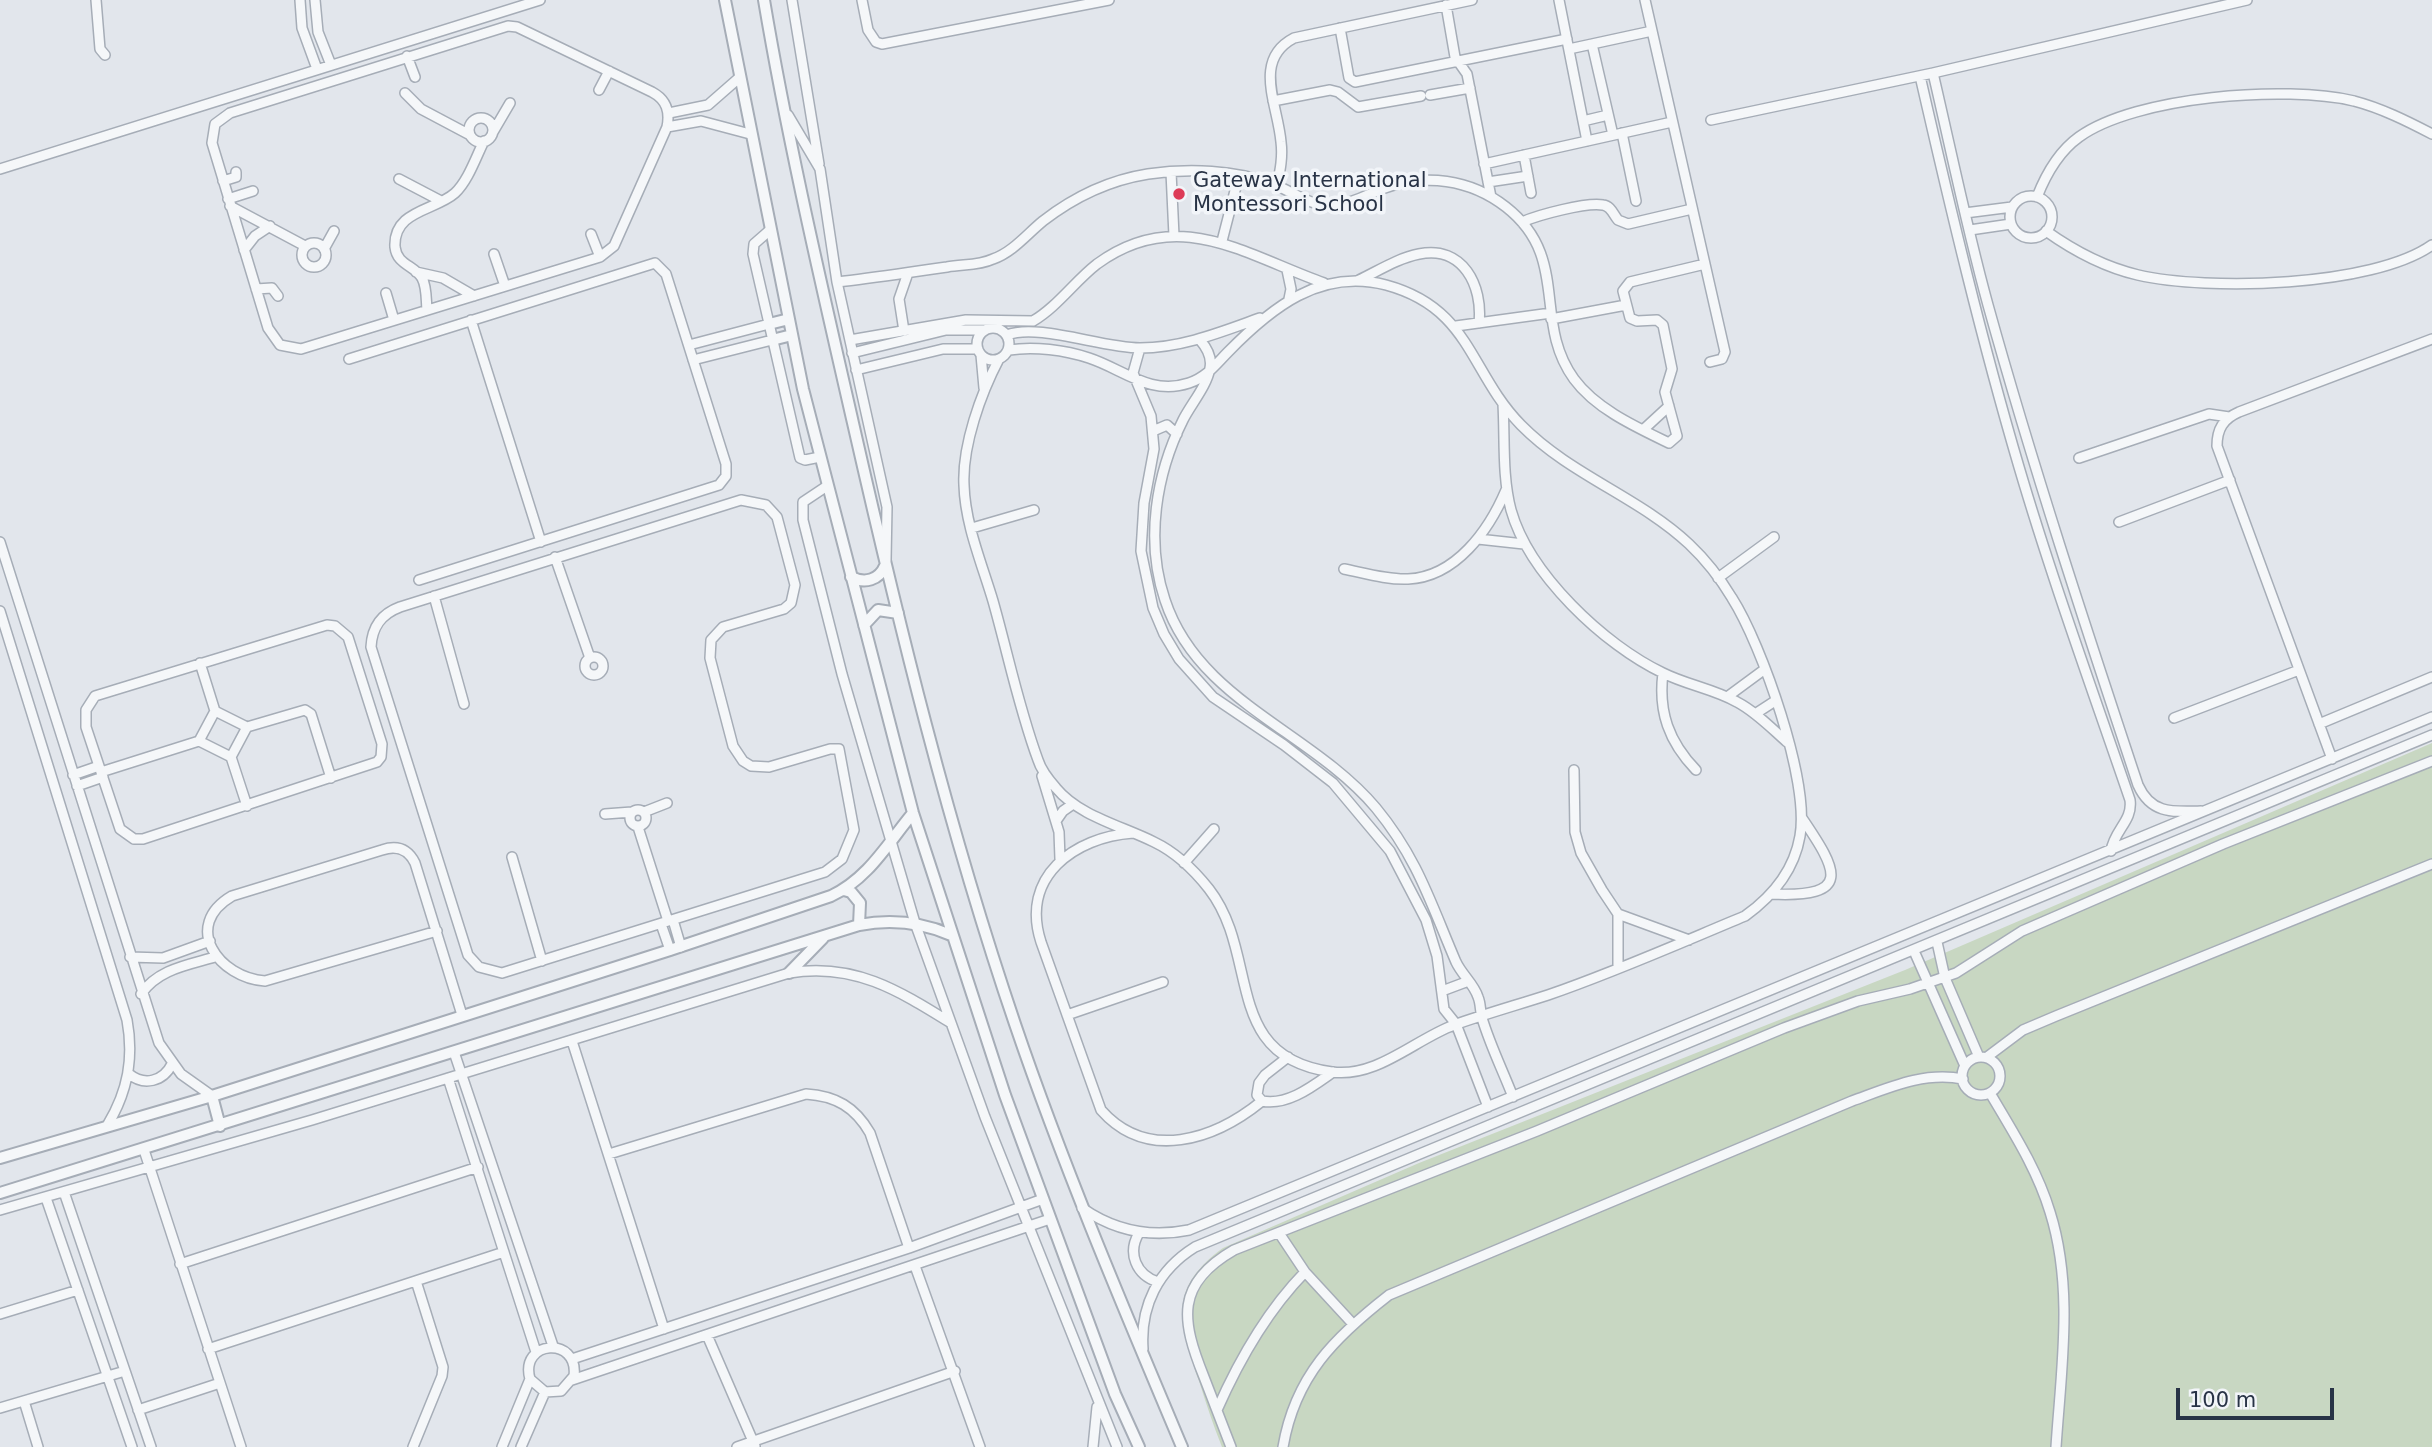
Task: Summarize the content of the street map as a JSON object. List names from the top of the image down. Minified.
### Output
{"places":["Gateway International Montessori School"],"scale_bar":"100 m"}
